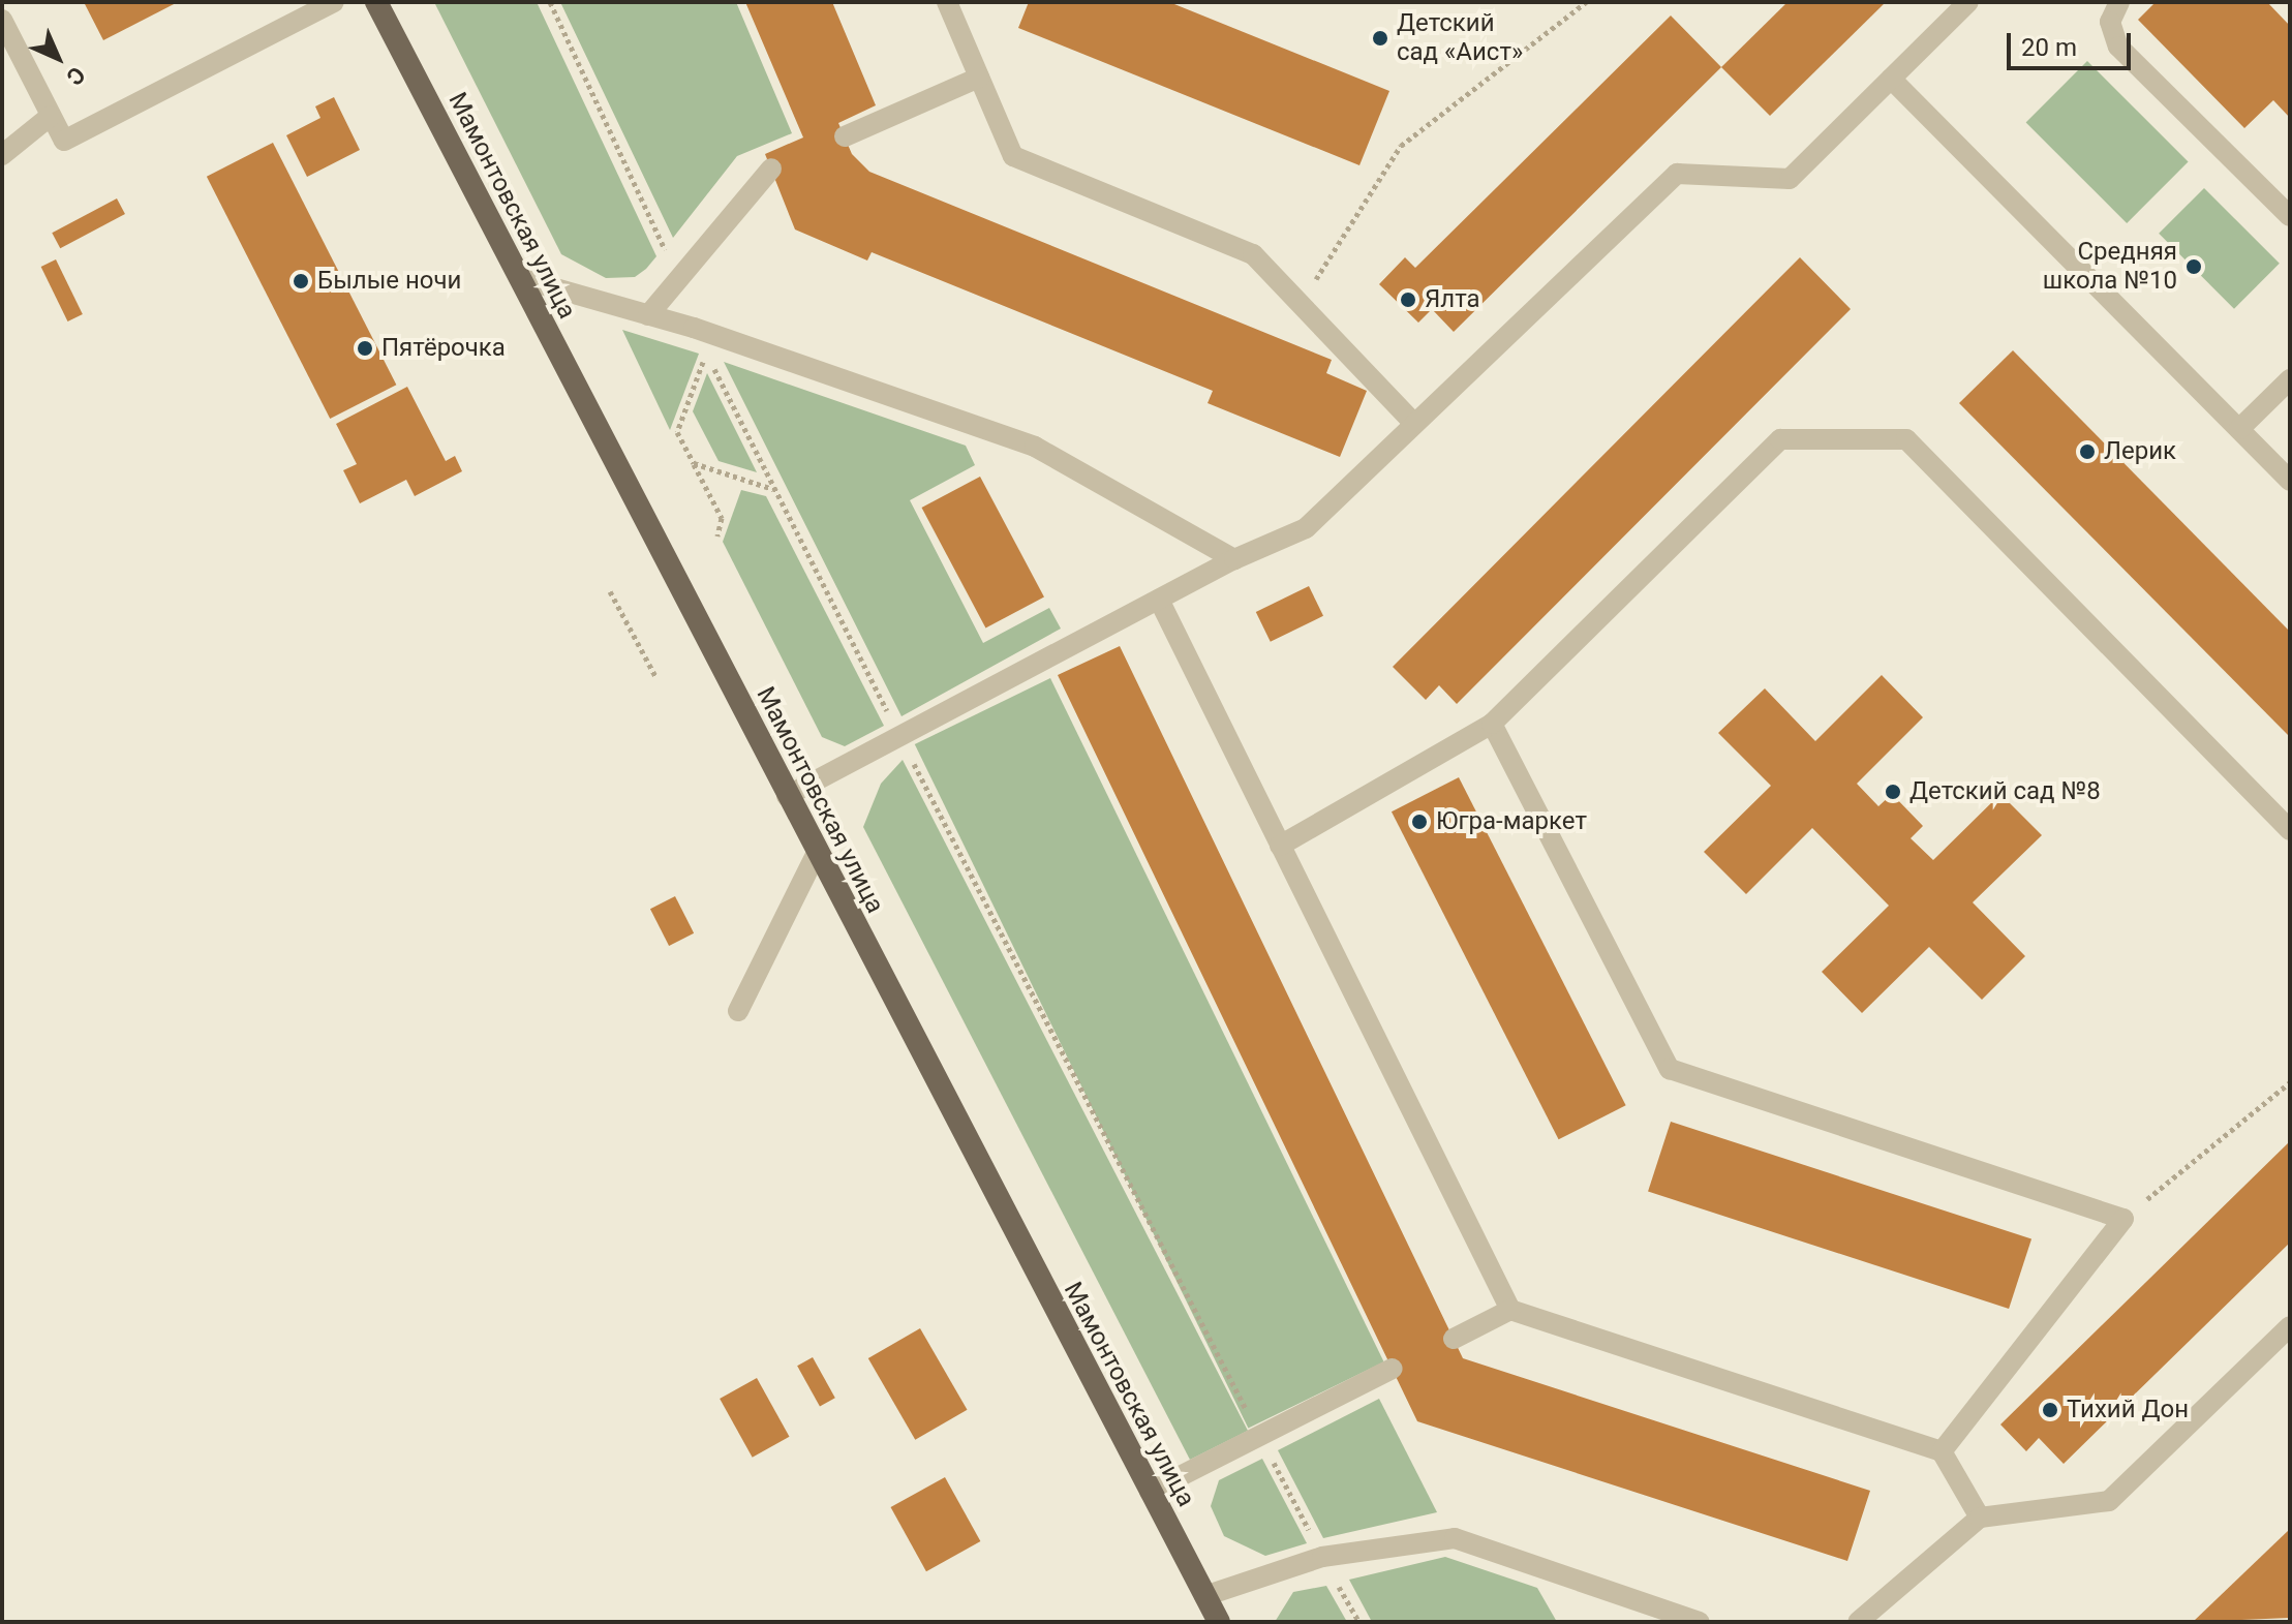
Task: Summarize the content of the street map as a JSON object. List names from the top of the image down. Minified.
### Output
{"streets":{"main road":["Мамонтовская улица"]},"places":["Детский сад «Аист»","Средняя школа №10","Былые ночи","Ялта","Пятёрочка","Лерик","Детский сад №8","Югра-маркет","Тихий Дон"],"scale_bar":"20 m","north":"bottom right"}
